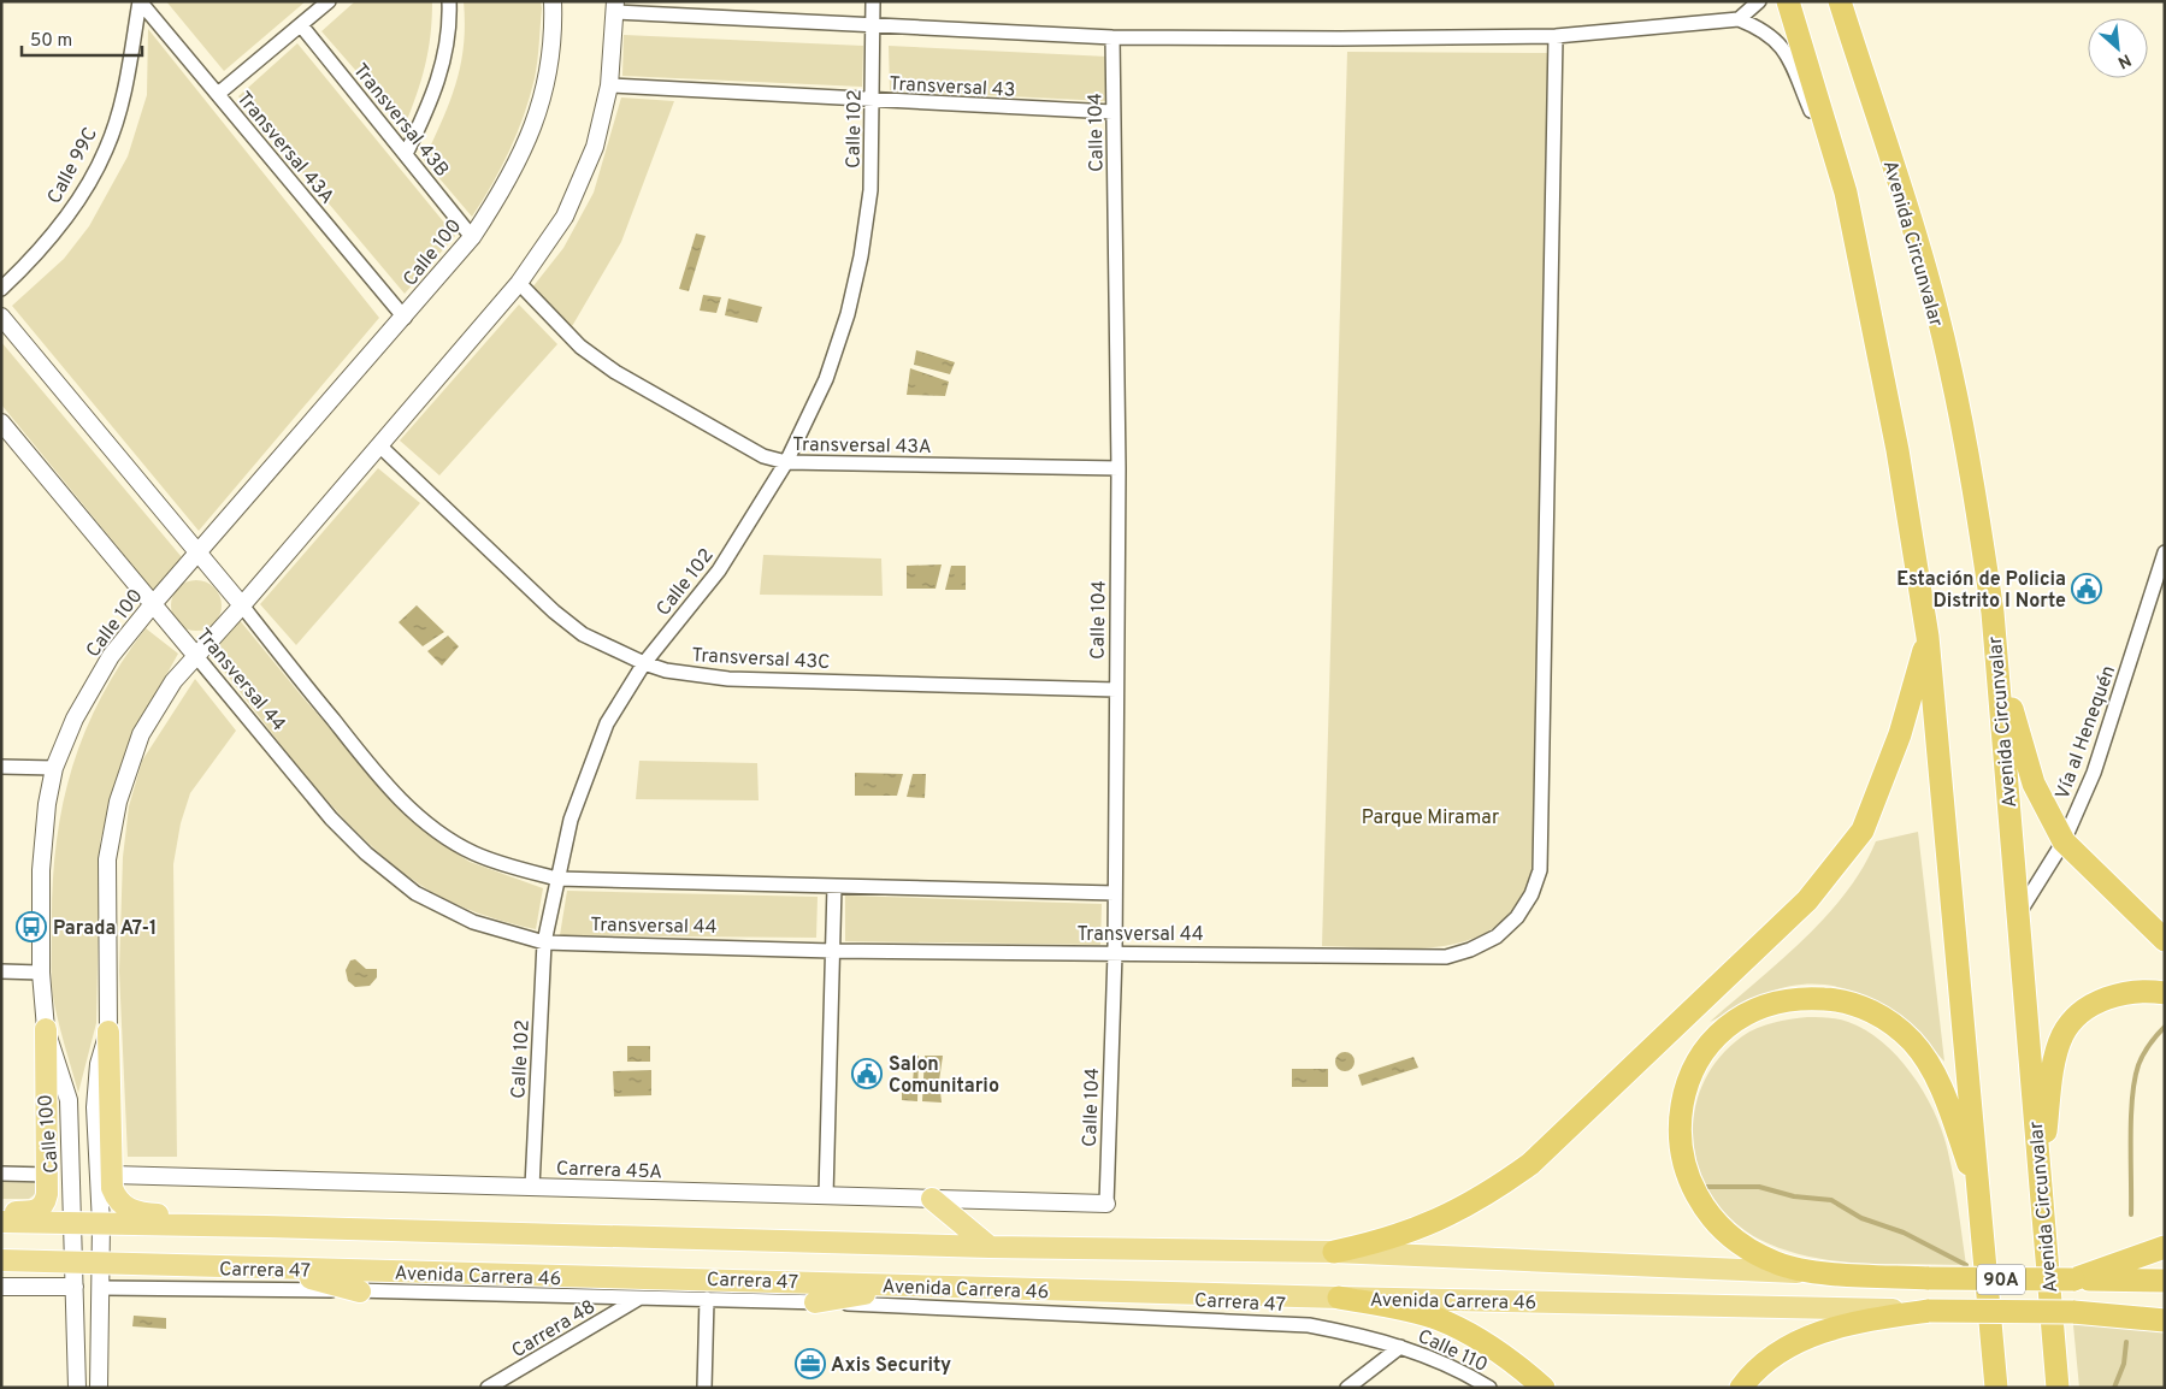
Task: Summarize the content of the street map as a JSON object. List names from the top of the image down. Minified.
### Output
{"streets":{"highway":["Avenida Circunvalar","90A"],"main road":["Avenida Carrera 46"],"street":["Transversal 43","Transversal 43B","Calle 102","Calle 104","Transversal 43A","Calle 99C","Calle 100","Transversal 43C","Transversal 44","Vía al Henequén","Carrera 45A","Carrera 47","Carrera 48","Calle 110"]},"crossings":[["Transversal 43","Calle 102"],["Transversal 43","Calle 104"],["Transversal 43B","Calle 100"],["Calle 102","Transversal 43A"],["Calle 102","Transversal 43C"],["Calle 102","Transversal 44"],["Calle 102","Carrera 45A"],["Calle 104","Transversal 43A"],["Calle 104","Transversal 43C"],["Calle 104","Transversal 44"],["Calle 104","Carrera 45A"],["Transversal 43A","Calle 99C"],["Transversal 43A","Calle 100"],["Avenida Circunvalar","Vía al Henequén"],["Calle 100","Transversal 44"],["Calle 100","Avenida Carrera 46"],["Carrera 47","Carrera 48"],["Carrera 47","Calle 110"],["Avenida Carrera 46","90A"]],"parks":["Parque Miramar"],"places":{"public building":["Estación de Policia Distrito I Norte","Salon Comunitario"],"bus stop":["Parada A7-1"],"office":["Axis Security"]},"scale_bar":"50 m","north":"bottom right"}
